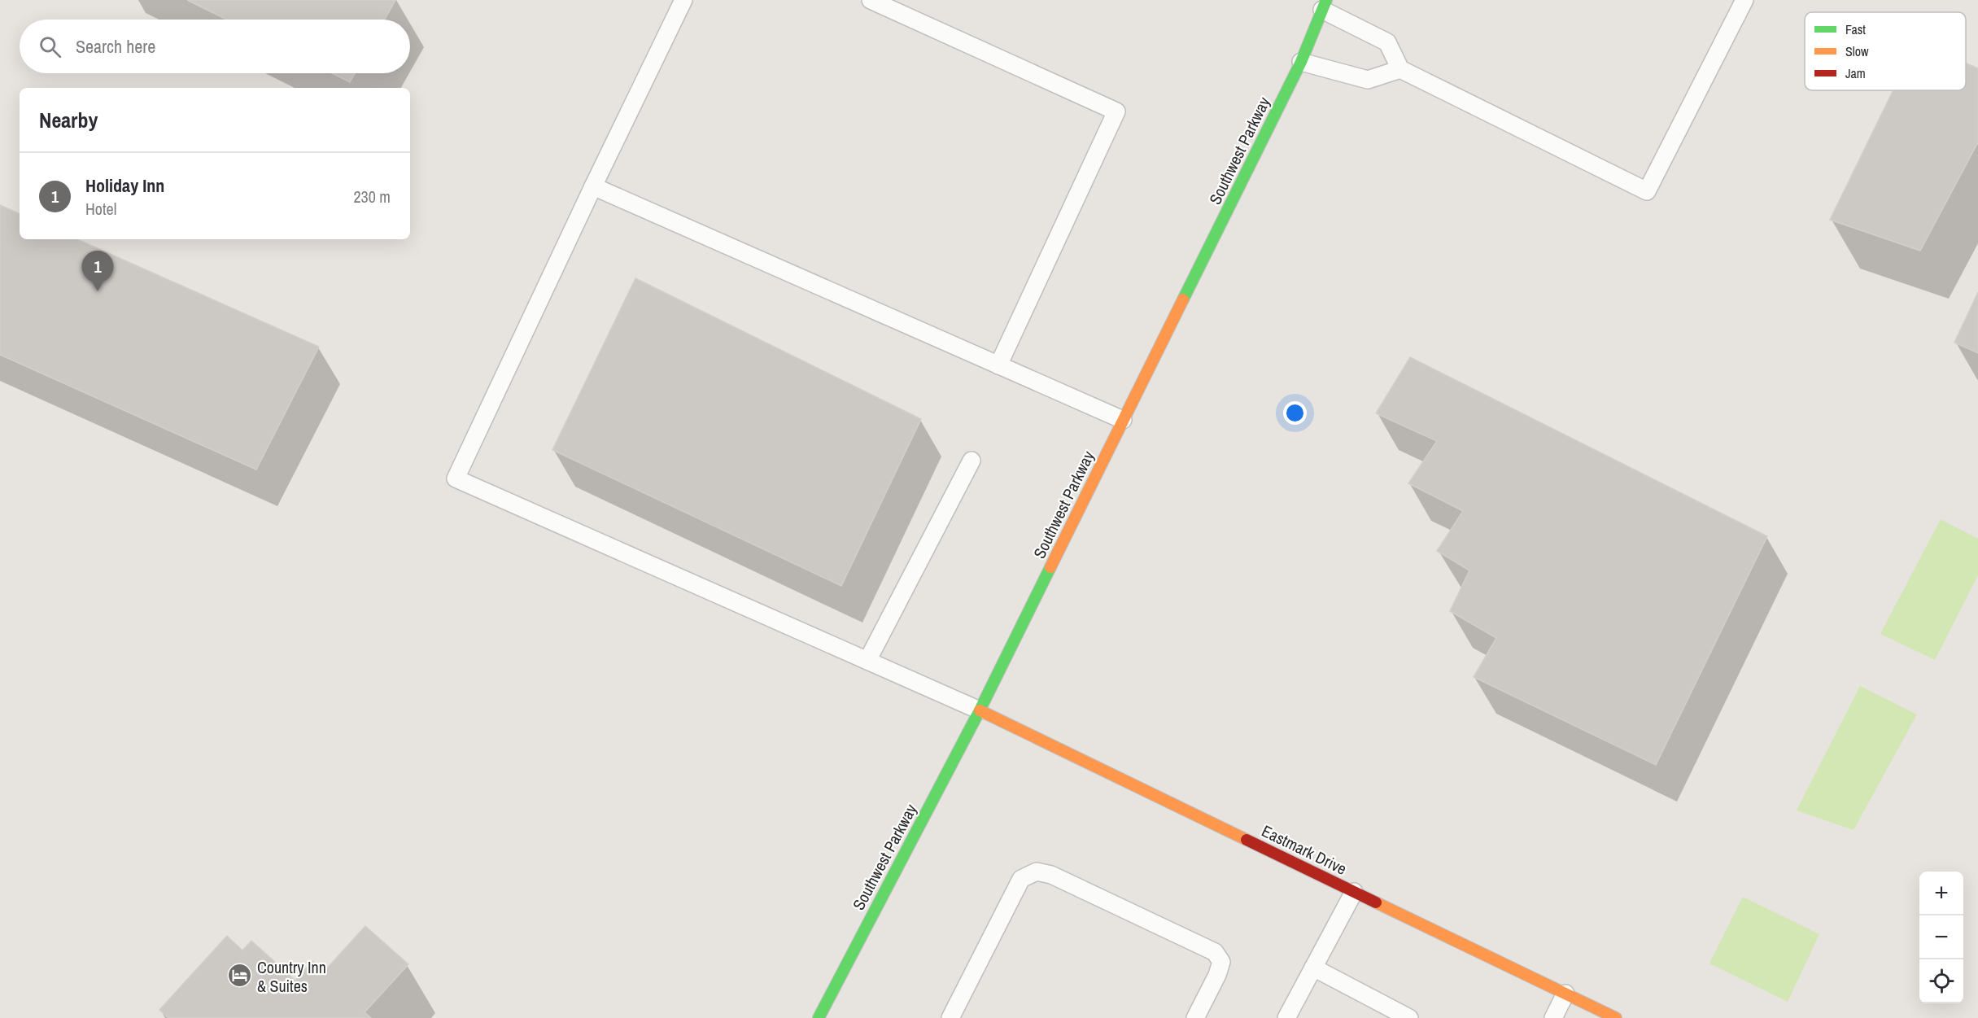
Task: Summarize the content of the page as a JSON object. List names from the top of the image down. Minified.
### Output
{"streets":{"main road":["Southwest Parkway","Eastmark Drive"]},"crossings":[["Southwest Parkway","Eastmark Drive"]],"places":{"hotel":["Country Inn & Suites"]},"legend":["Fast","Slow","Jam"],"page":{"search":"Search here","heading":"Nearby","list":[{"mark":"1","name":"Holiday Inn","note":"Hotel","value":"230 m"}],"pins":"1","map_buttons":["+","−"]}}
